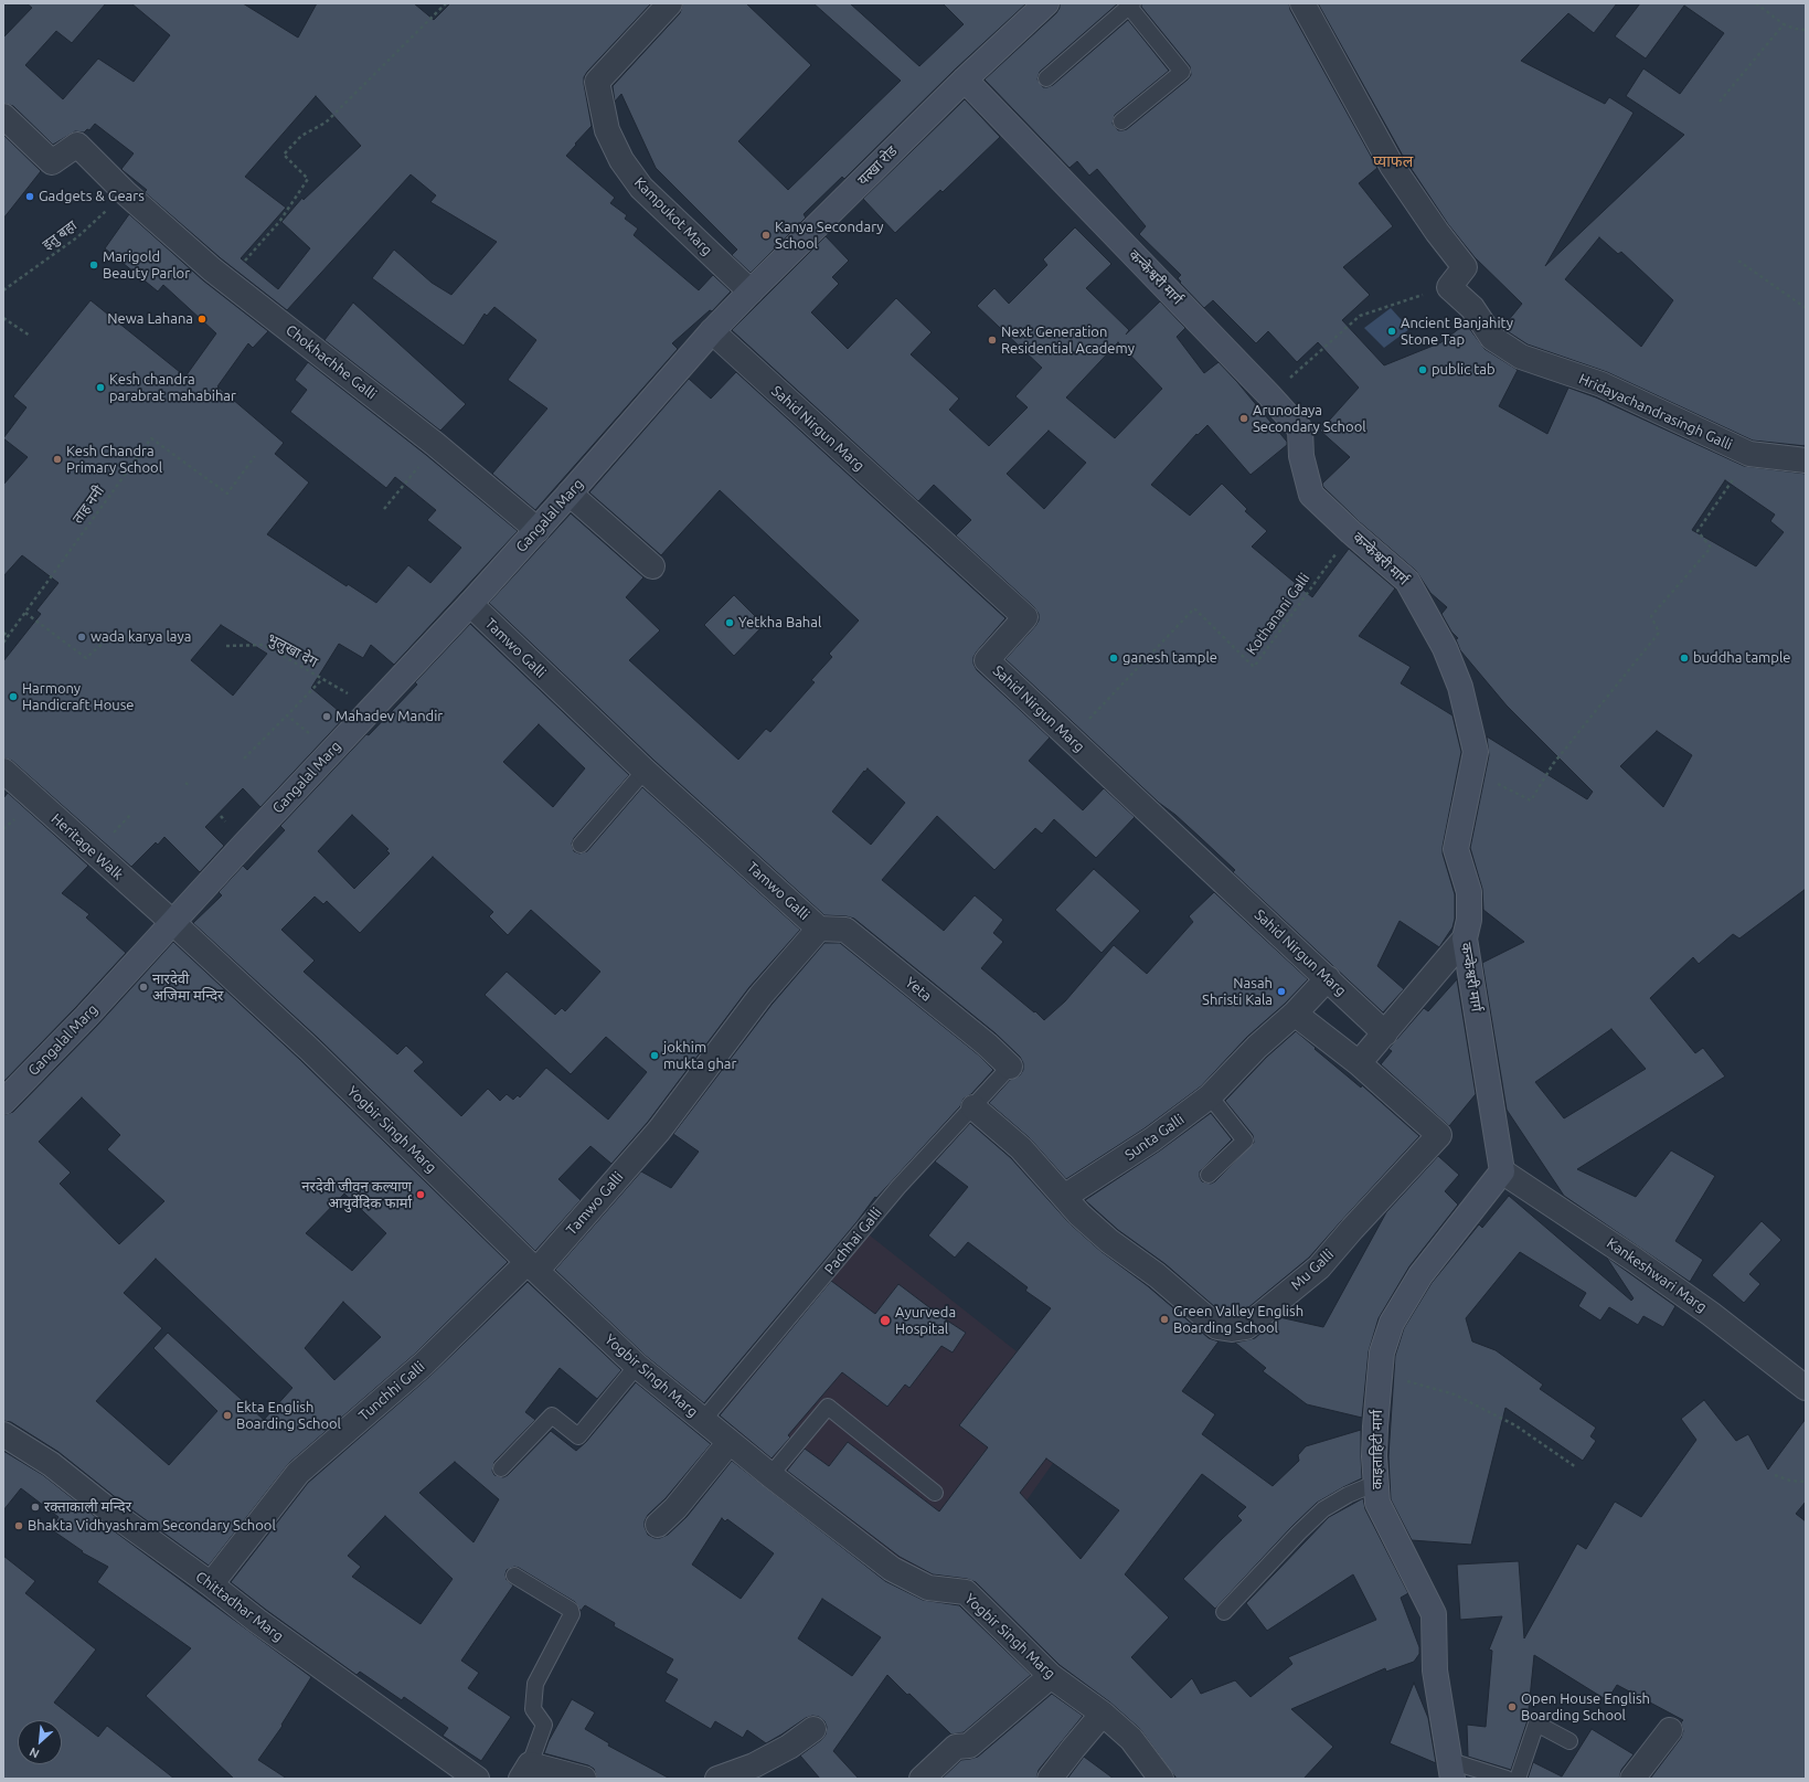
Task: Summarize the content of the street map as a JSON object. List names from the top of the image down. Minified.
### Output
{"streets":{"street":["यत्खा रोड","Kampukot Marg","कन्केश्वरी मार्ग","Chokhachhe Galli","Hridayachandrasingh Galli","Sahid Nirgun Marg","Gangalal Marg","Tamwo Galli","Heritage Walk","Yeta","Yogbir Singh Marg","Sunta Galli","Mu Galli","Kankeshwari Marg","Tunchhi Galli","काइताहिटी मार्ग","Chittadhar Marg"],"lane":["Pachhai Galli"],"path":["इतु बहा","ताह ननी","Kothanani Galli","भुलुखा देग"]},"crossings":[["यत्खा रोड","Kampukot Marg"],["यत्खा रोड","कन्केश्वरी मार्ग"],["यत्खा रोड","Sahid Nirgun Marg"],["यत्खा रोड","Gangalal Marg"],["इतु बहा","Chokhachhe Galli"],["कन्केश्वरी मार्ग","Kothanani Galli"],["कन्केश्वरी मार्ग","Kankeshwari Marg"],["कन्केश्वरी मार्ग","काइताहिटी मार्ग"],["Chokhachhe Galli","Gangalal Marg"],["Sahid Nirgun Marg","Gangalal Marg"],["Sahid Nirgun Marg","Kothanani Galli"],["Sahid Nirgun Marg","Sunta Galli"],["Gangalal Marg","Tamwo Galli"],["Gangalal Marg","भुलुखा देग"],["Gangalal Marg","Heritage Walk"],["Gangalal Marg","Yogbir Singh Marg"],["Tamwo Galli","Yeta"],["Tamwo Galli","Yogbir Singh Marg"],["Tamwo Galli","Tunchhi Galli"],["Heritage Walk","Yogbir Singh Marg"],["Yeta","Pachhai Galli"],["Yogbir Singh Marg","Pachhai Galli"],["Yogbir Singh Marg","Tunchhi Galli"],["Sunta Galli","Mu Galli"],["Kankeshwari Marg","काइताहिटी मार्ग"],["Tunchhi Galli","Chittadhar Marg"]],"districts":["प्याफल"],"places":["Gadgets & Gears","Kanya Secondary School","Marigold Beauty Parlor","Newa Lahana","Ancient Banjahity Stone Tap","Next Generation Residential Academy","public tab","Kesh chandra parabrat mahabihar","Arunodaya Secondary School","Kesh Chandra Primary School","Yetkha Bahal","wada karya laya","ganesh tample","buddha tample","Harmony Handicraft House","Mahadev Mandir","नारदेवी अजिमा मन्दिर","Nasah Shristi Kala","jokhim mukta ghar","नरदेवी जीवन कल्याण आयुर्वेदिक फार्मा","Green Valley English Boarding School","Ayurveda Hospital","Ekta English Boarding School","रक्ताकाली मन्दिर","Bhakta Vidhyashram Secondary School","Open House English Boarding School"],"north":"bottom left"}
